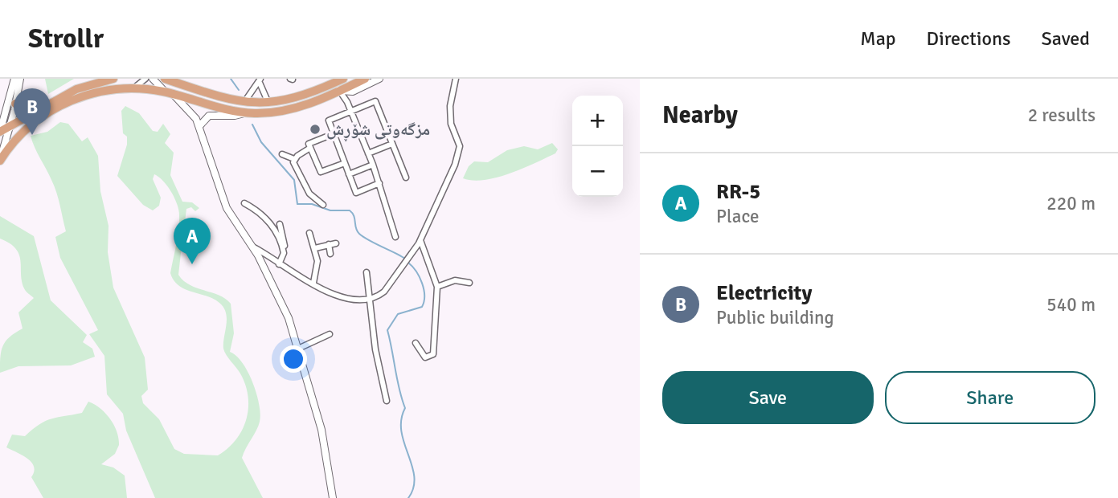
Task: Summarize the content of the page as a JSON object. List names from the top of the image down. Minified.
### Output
{"places":["مزگەوتی شۆڕش"],"page":{"header":"Strollr","nav":["Map","Directions","Saved"],"heading":["Nearby","2 results"],"pins":["B","A"],"map_buttons":["+","−"],"list":[{"mark":"A","name":"RR-5","note":"Place","value":"220 m"},{"mark":"B","name":"Electricity","note":"Public building","value":"540 m"}],"buttons":["Save","Share"]}}
